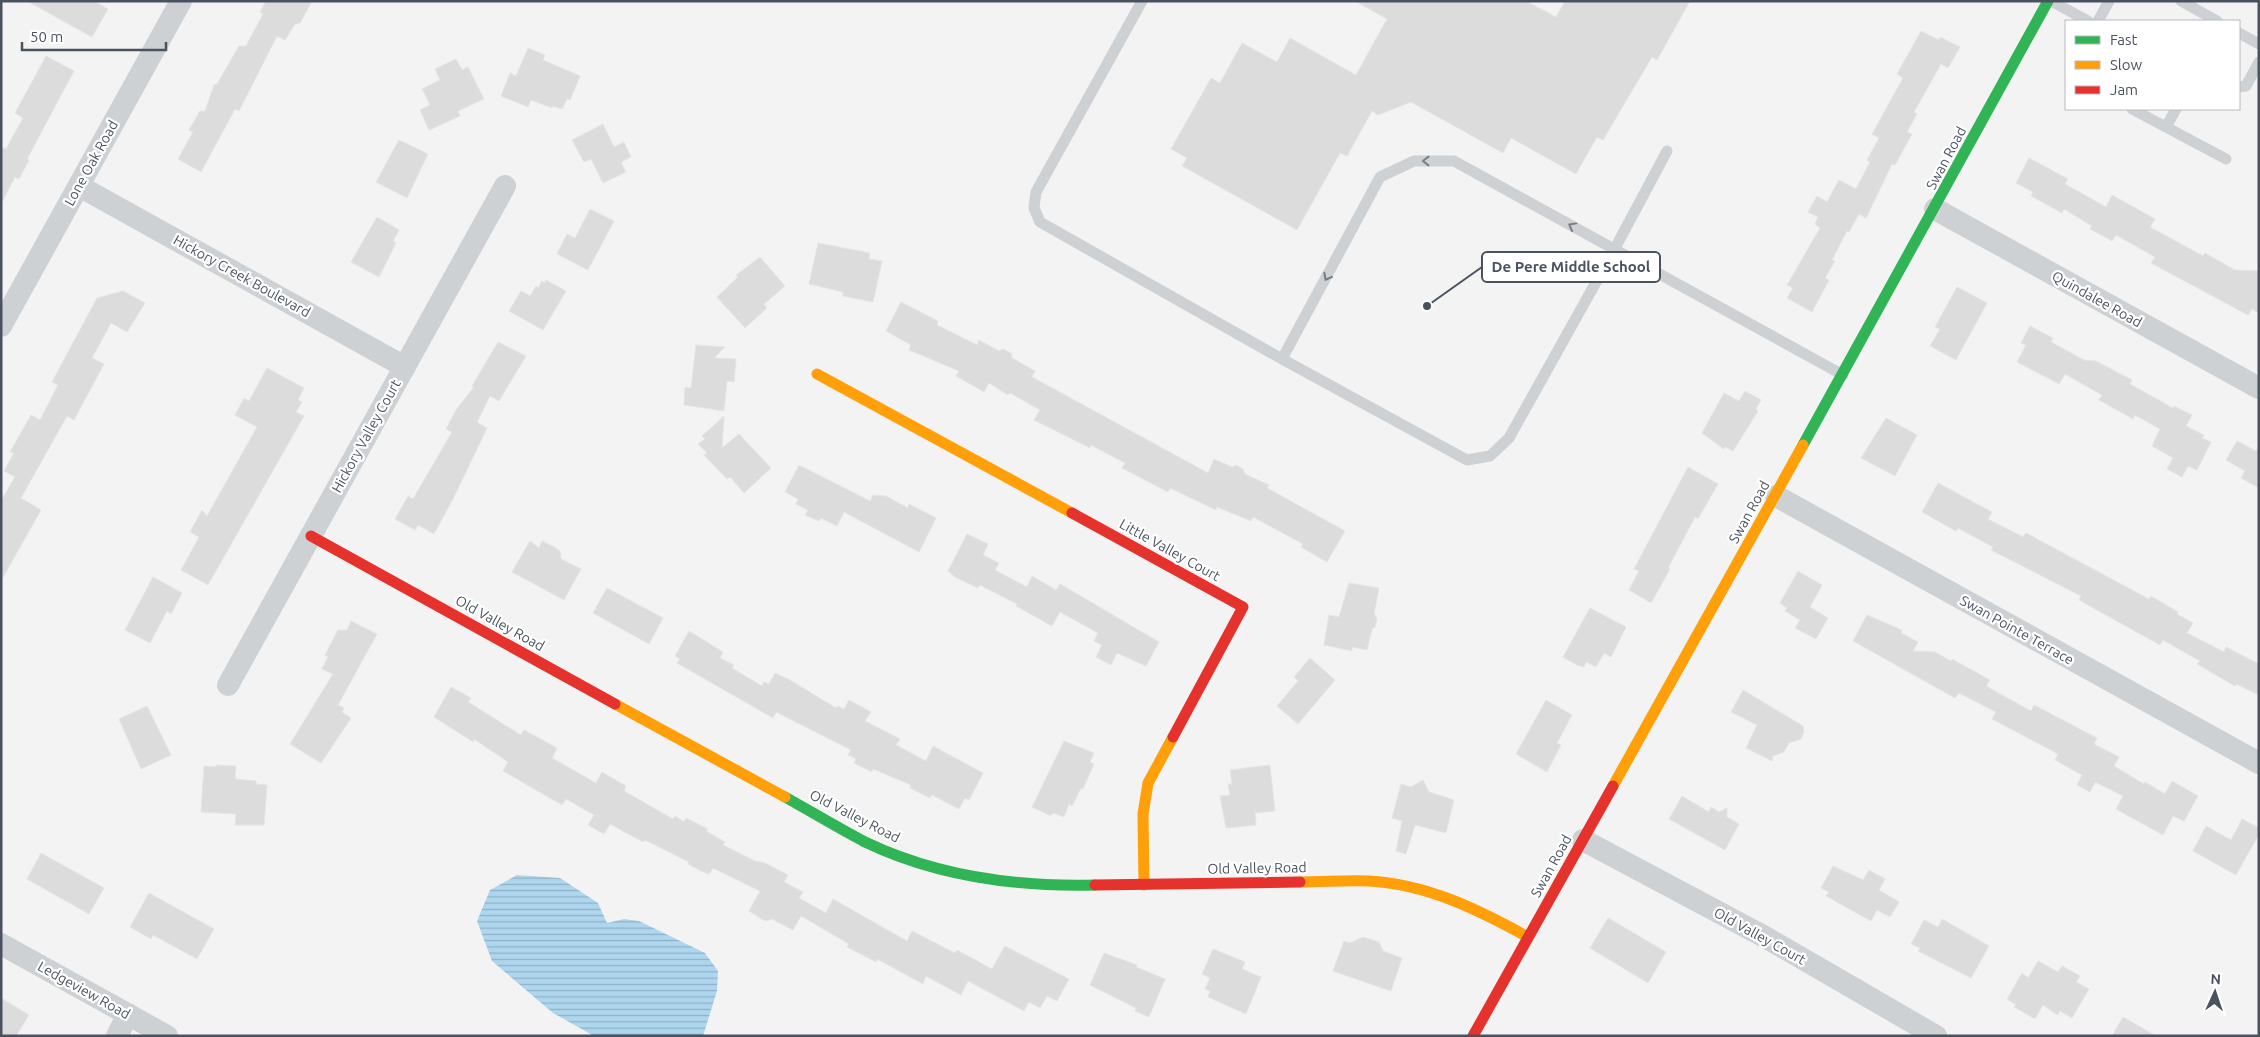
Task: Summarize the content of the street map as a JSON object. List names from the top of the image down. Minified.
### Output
{"streets":{"street":["Swan Road","Lone Oak Road","Hickory Creek Boulevard","Quindalee Road","Hickory Valley Court","Little Valley Court","Old Valley Road","Swan Pointe Terrace","Old Valley Court","Ledgeview Road"]},"crossings":[["Swan Road","Quindalee Road"],["Swan Road","Old Valley Road"],["Swan Road","Swan Pointe Terrace"],["Swan Road","Old Valley Court"],["Lone Oak Road","Hickory Creek Boulevard"],["Hickory Creek Boulevard","Hickory Valley Court"],["Hickory Valley Court","Old Valley Road"],["Little Valley Court","Old Valley Road"]],"places":["De Pere Middle School"],"legend":["Fast","Slow","Jam"],"scale_bar":"50 m","north":"top"}
